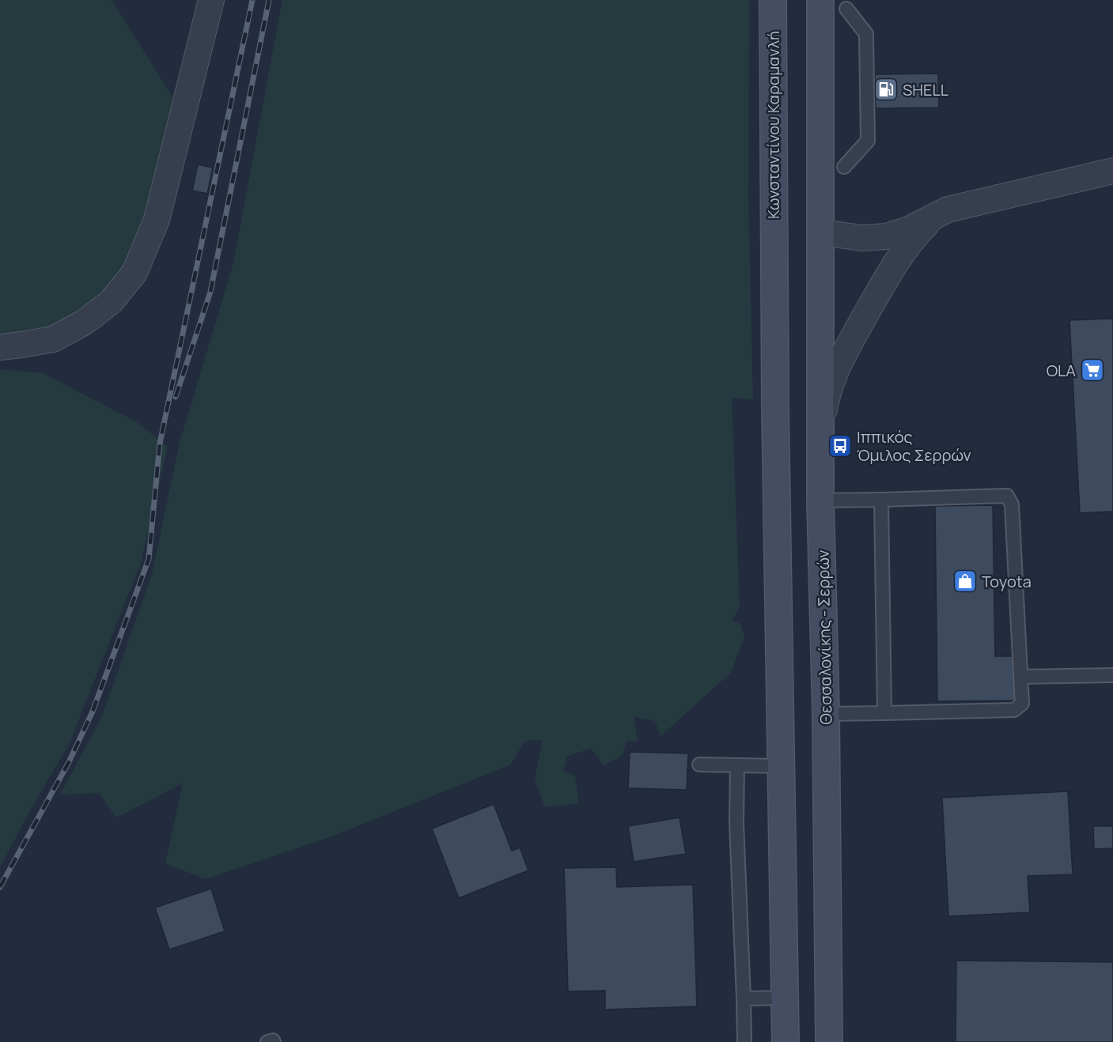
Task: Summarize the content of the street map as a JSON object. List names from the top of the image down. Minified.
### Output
{"streets":{"main road":["Κωνσταντίνου Καραμανλή","Θεσσαλονίκης - Σερρών"]},"places":{"fuel station":["SHELL"],"supermarket":["OLA"],"bus stop":["Ιππικός Όμιλος Σερρών"],"shop":["Toyota"]}}
